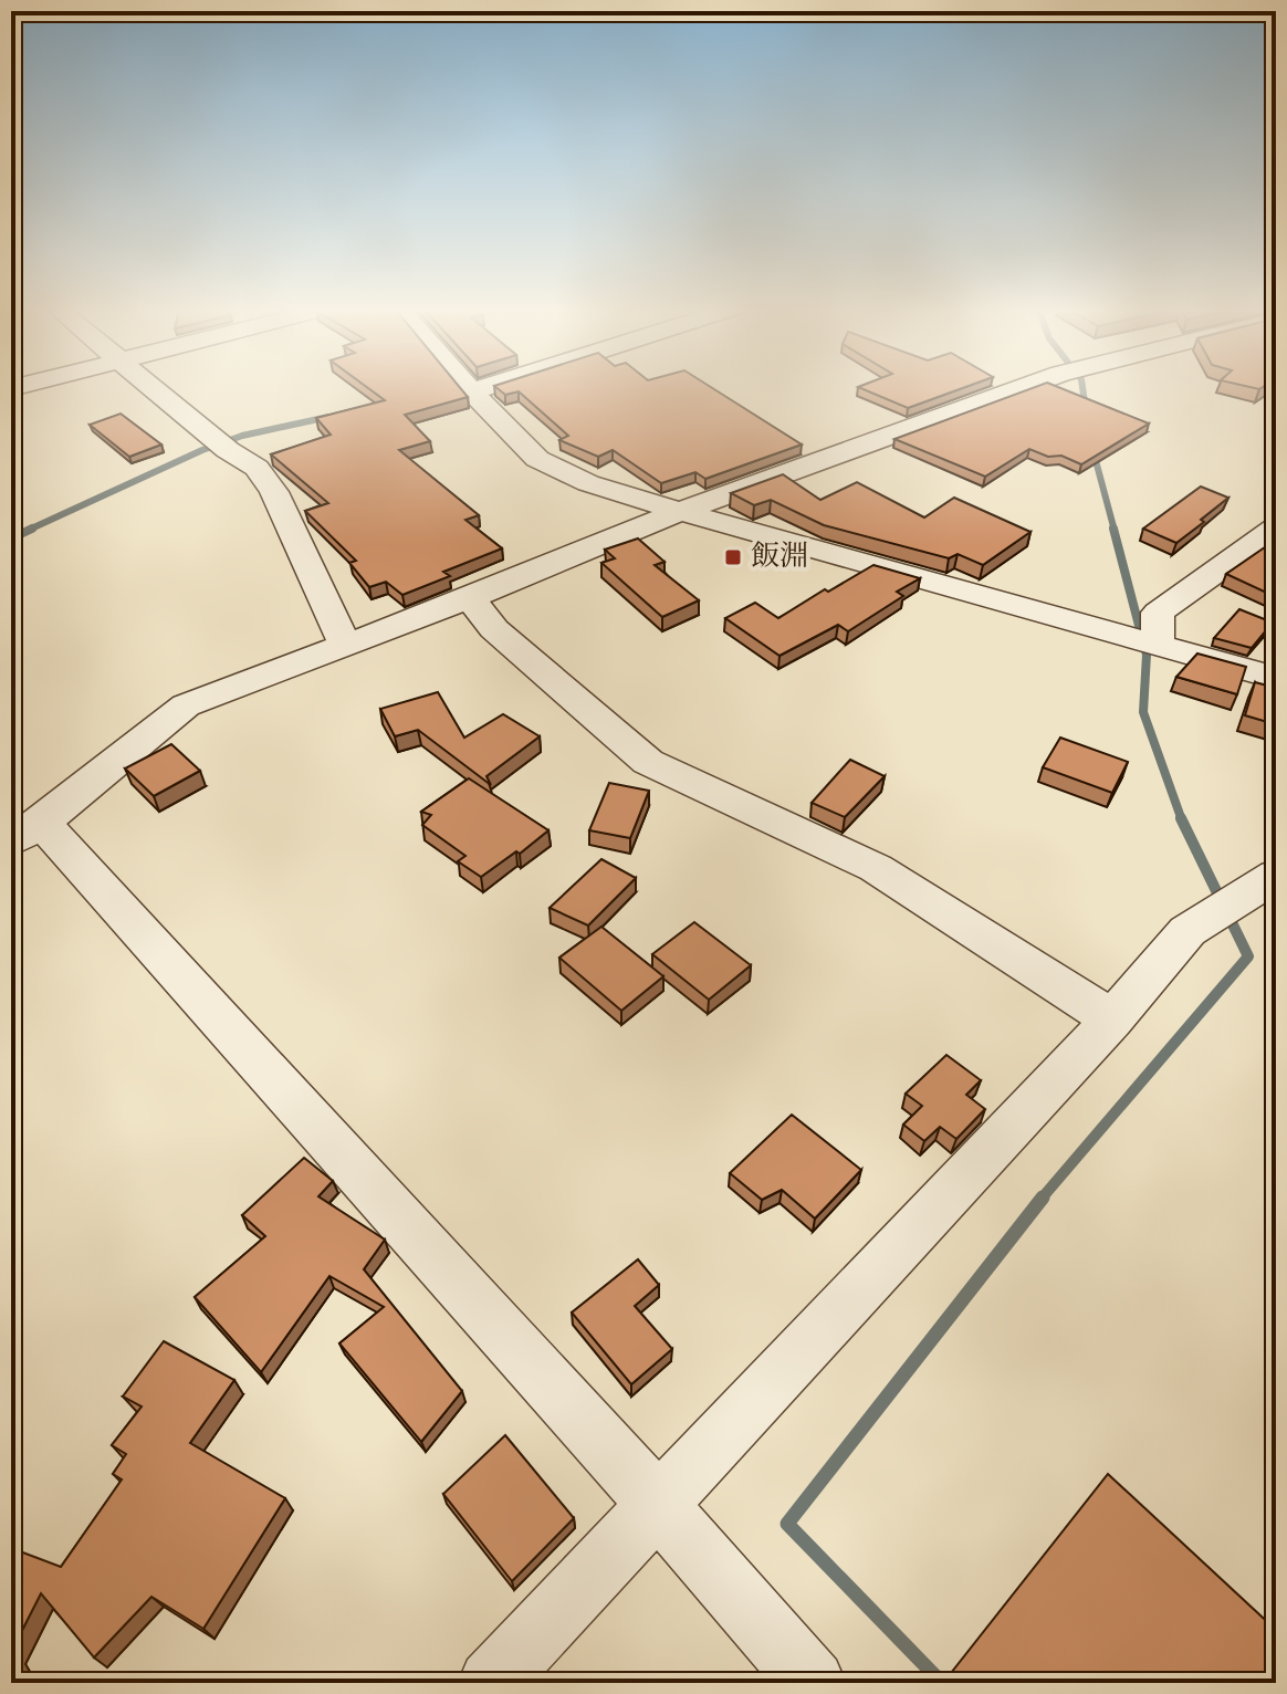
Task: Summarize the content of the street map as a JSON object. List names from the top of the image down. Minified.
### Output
{"places":{"transit":["飯淵"]}}
